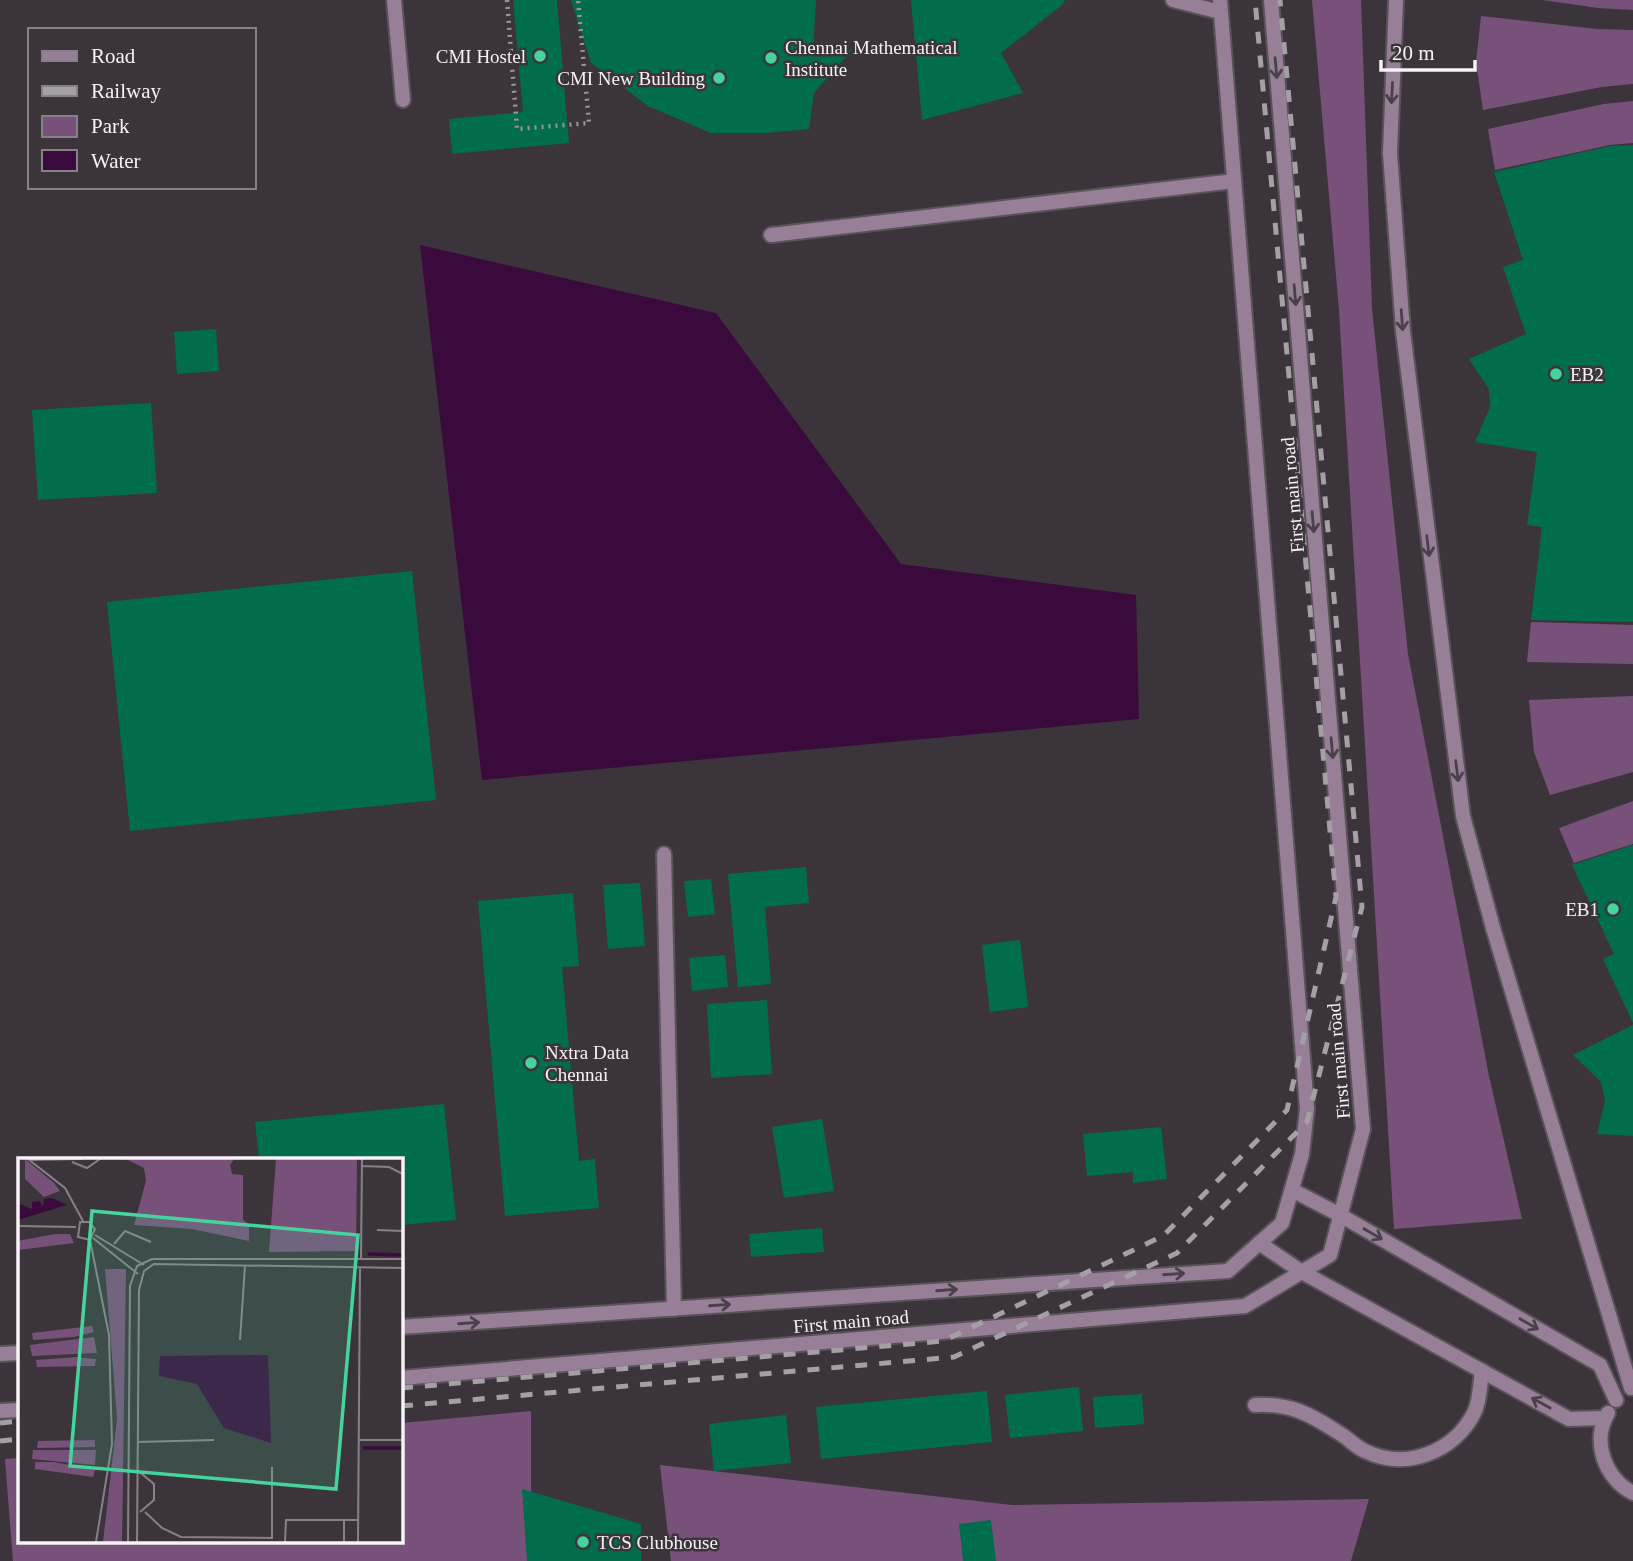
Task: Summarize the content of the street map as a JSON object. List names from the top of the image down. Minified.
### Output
{"streets":{"street":["First main road"]},"places":["CMI Hostel","Chennai Mathematical Institute","CMI New Building","EB2","EB1","Nxtra Data Chennai","TCS Clubhouse"],"legend":["Road","Railway","Park","Water"],"scale_bar":"20 m"}
